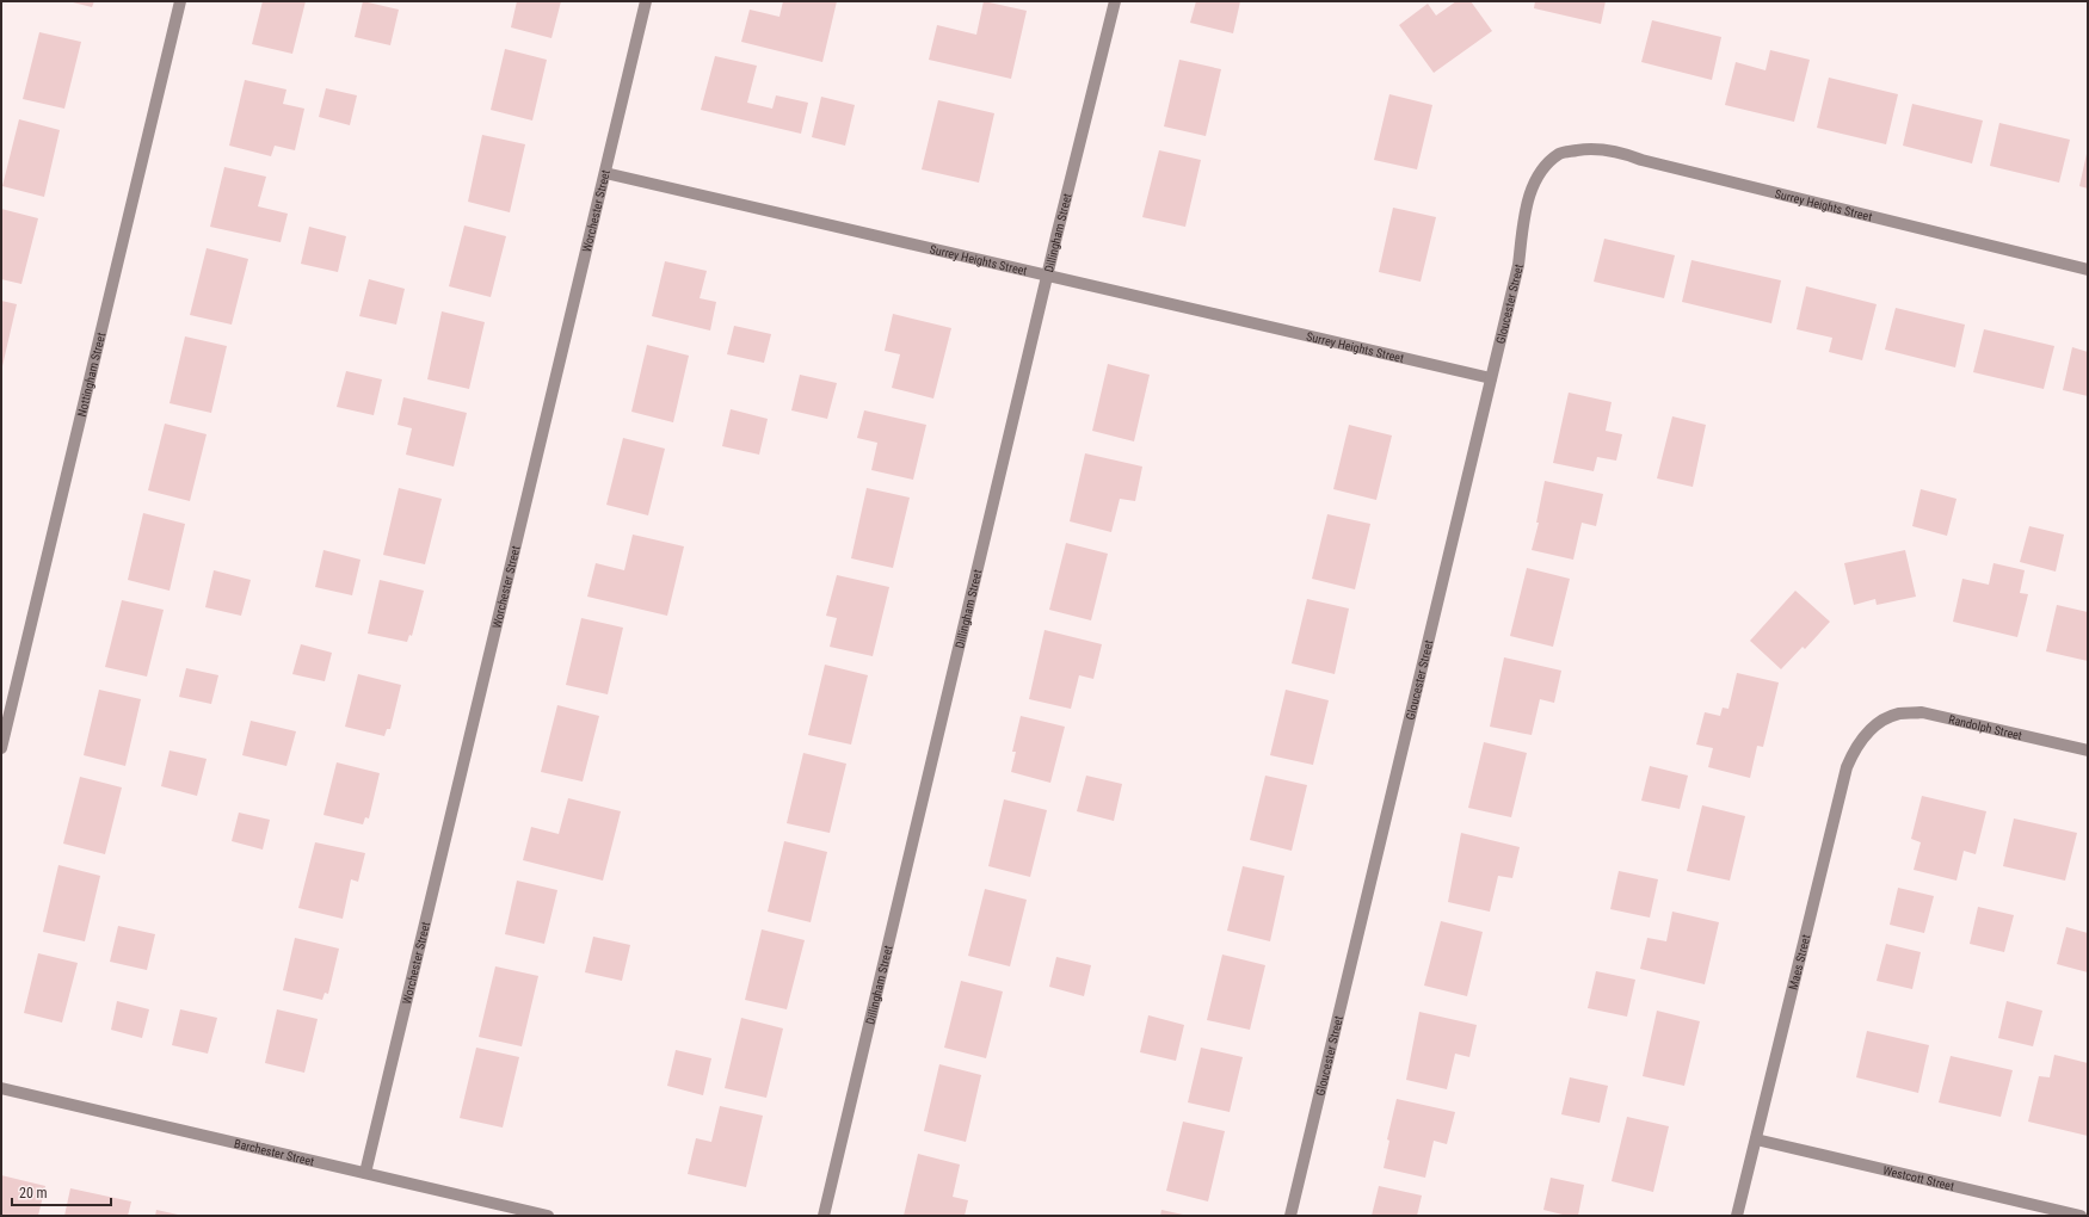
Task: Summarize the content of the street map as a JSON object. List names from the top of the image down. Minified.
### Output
{"streets":{"street":["Surrey Heights Street","Worchester Street","Dillingham Street","Gloucester Street","Nottingham Street","Randolph Street","Maes Street","Barchester Street","Westcott Street"]},"crossings":[["Surrey Heights Street","Worchester Street"],["Surrey Heights Street","Dillingham Street"],["Surrey Heights Street","Gloucester Street"],["Worchester Street","Barchester Street"],["Randolph Street","Maes Street"],["Maes Street","Westcott Street"]],"scale_bar":"20 m"}
